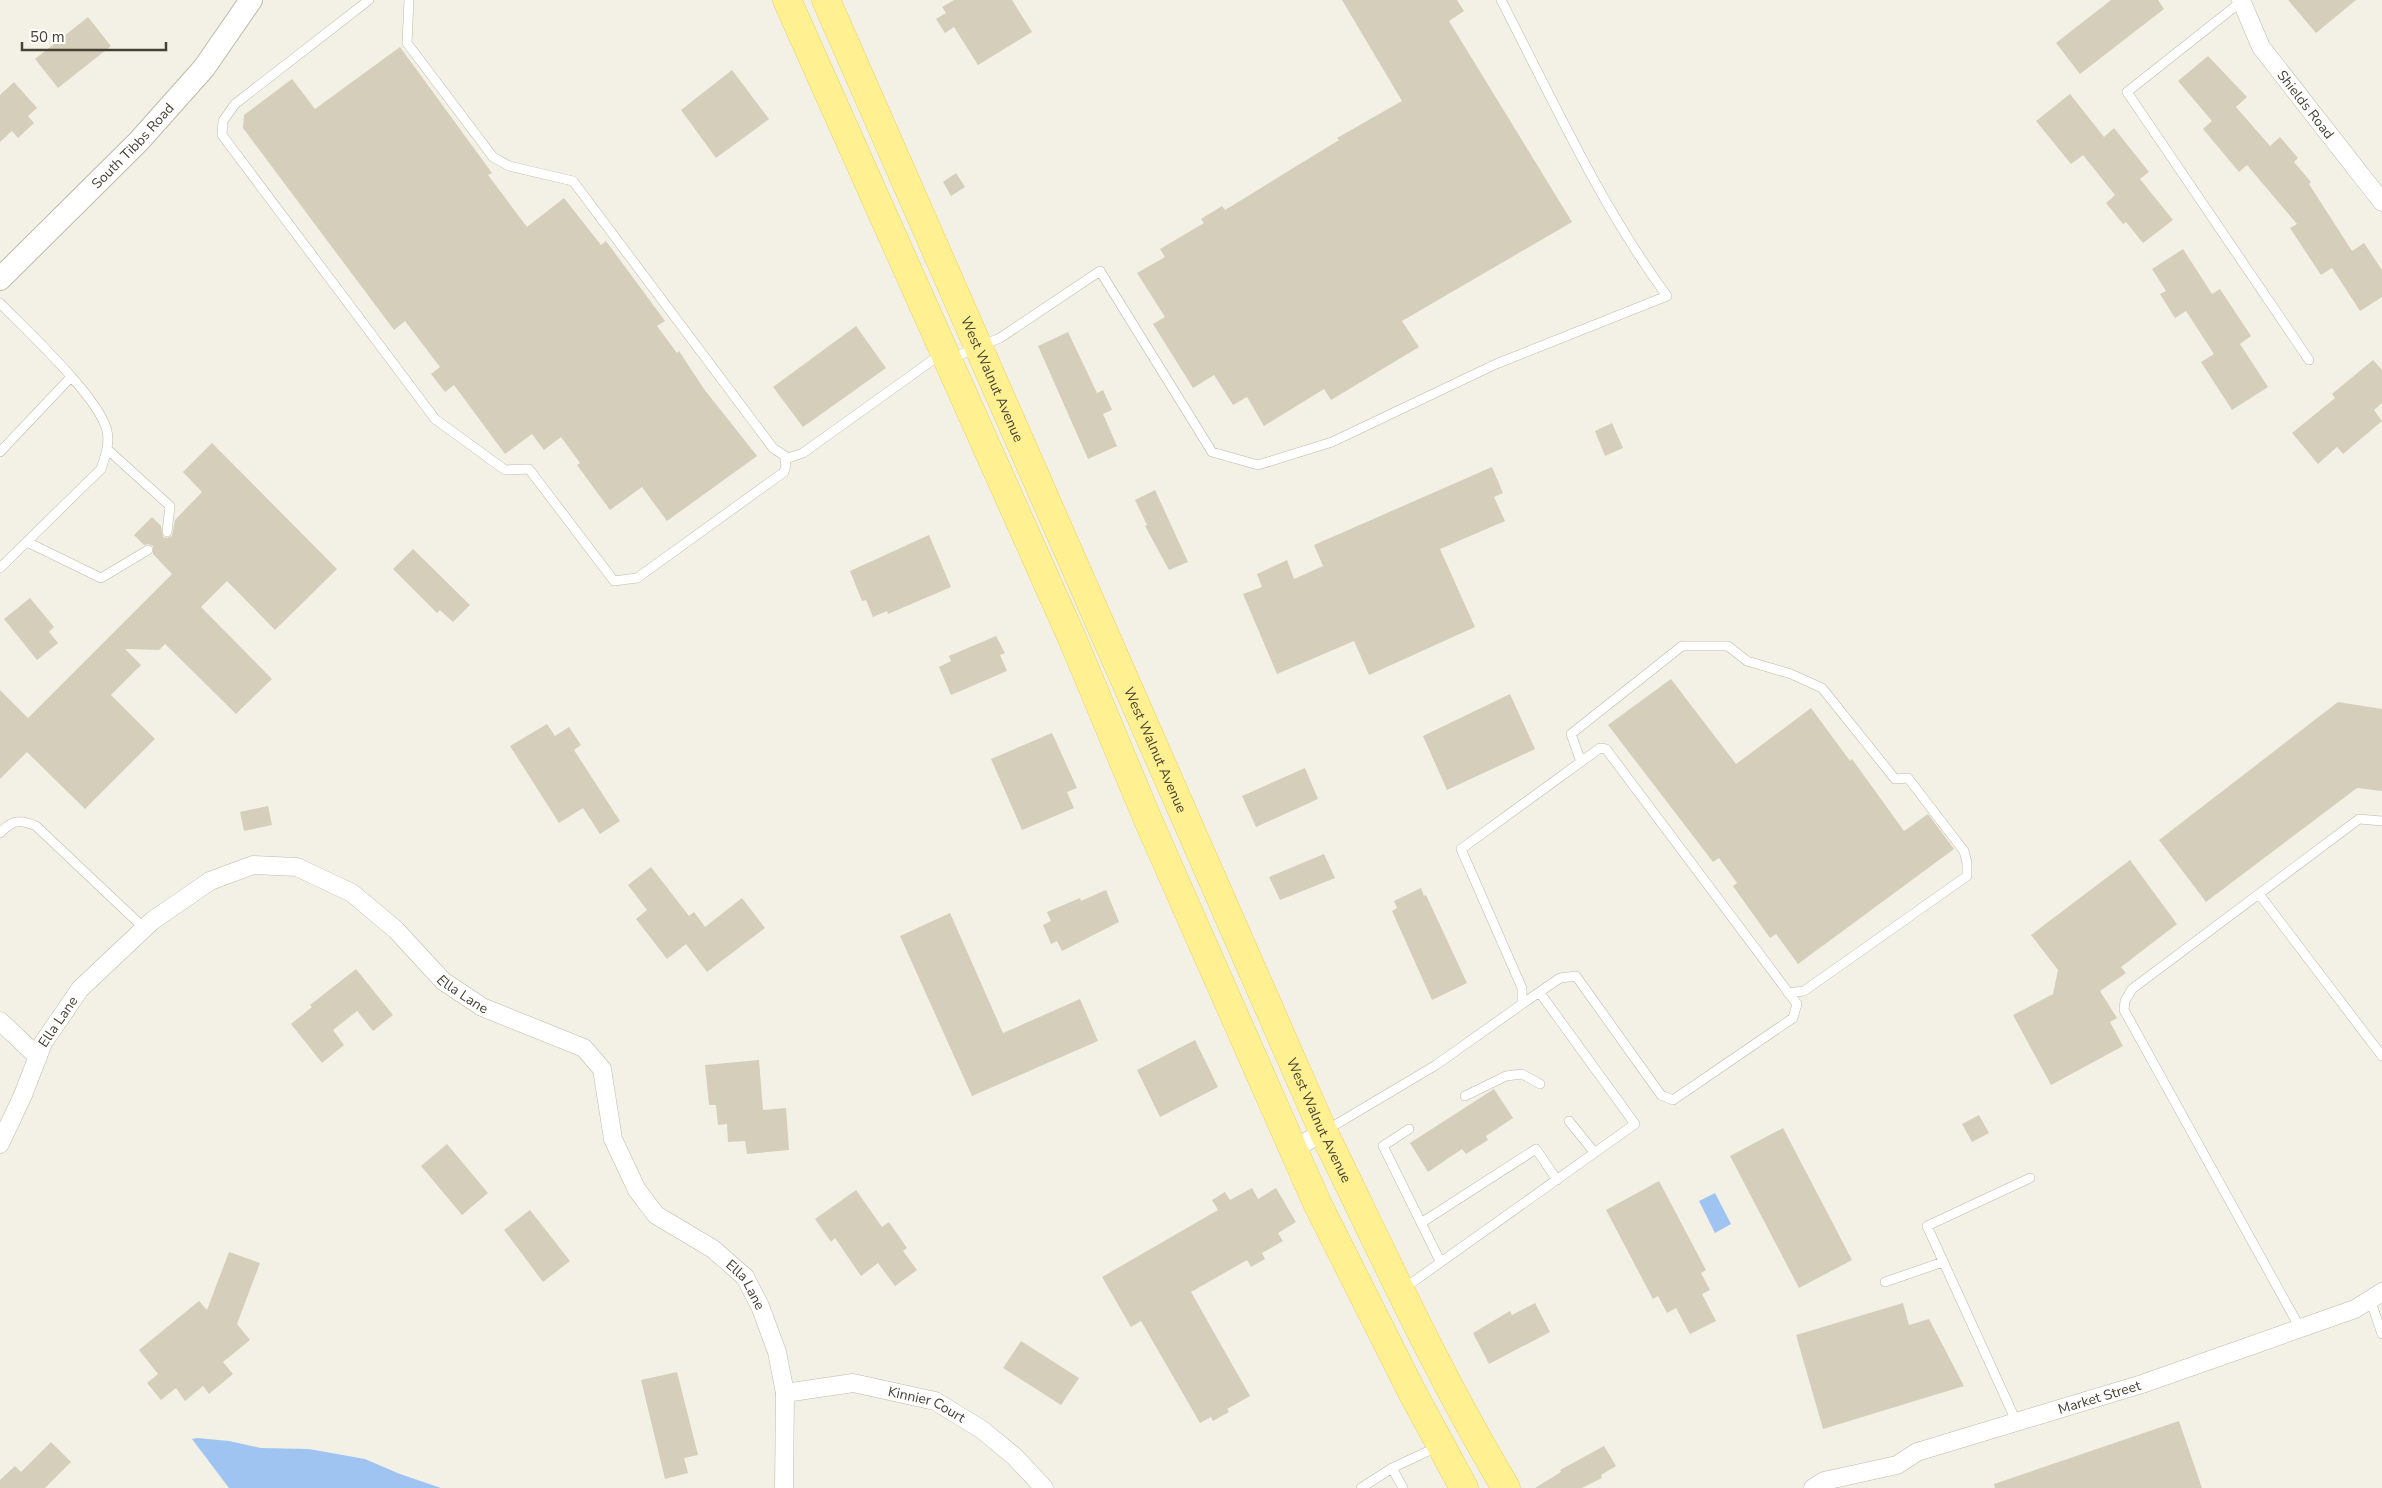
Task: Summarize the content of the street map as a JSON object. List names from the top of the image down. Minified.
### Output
{"streets":{"main road":["West Walnut Avenue"],"street":["Shields Road","South Tibbs Road","Ella Lane","Market Street","Kinnier Court"]},"crossings":[["Ella Lane","Kinnier Court"]],"scale_bar":"50 m"}
